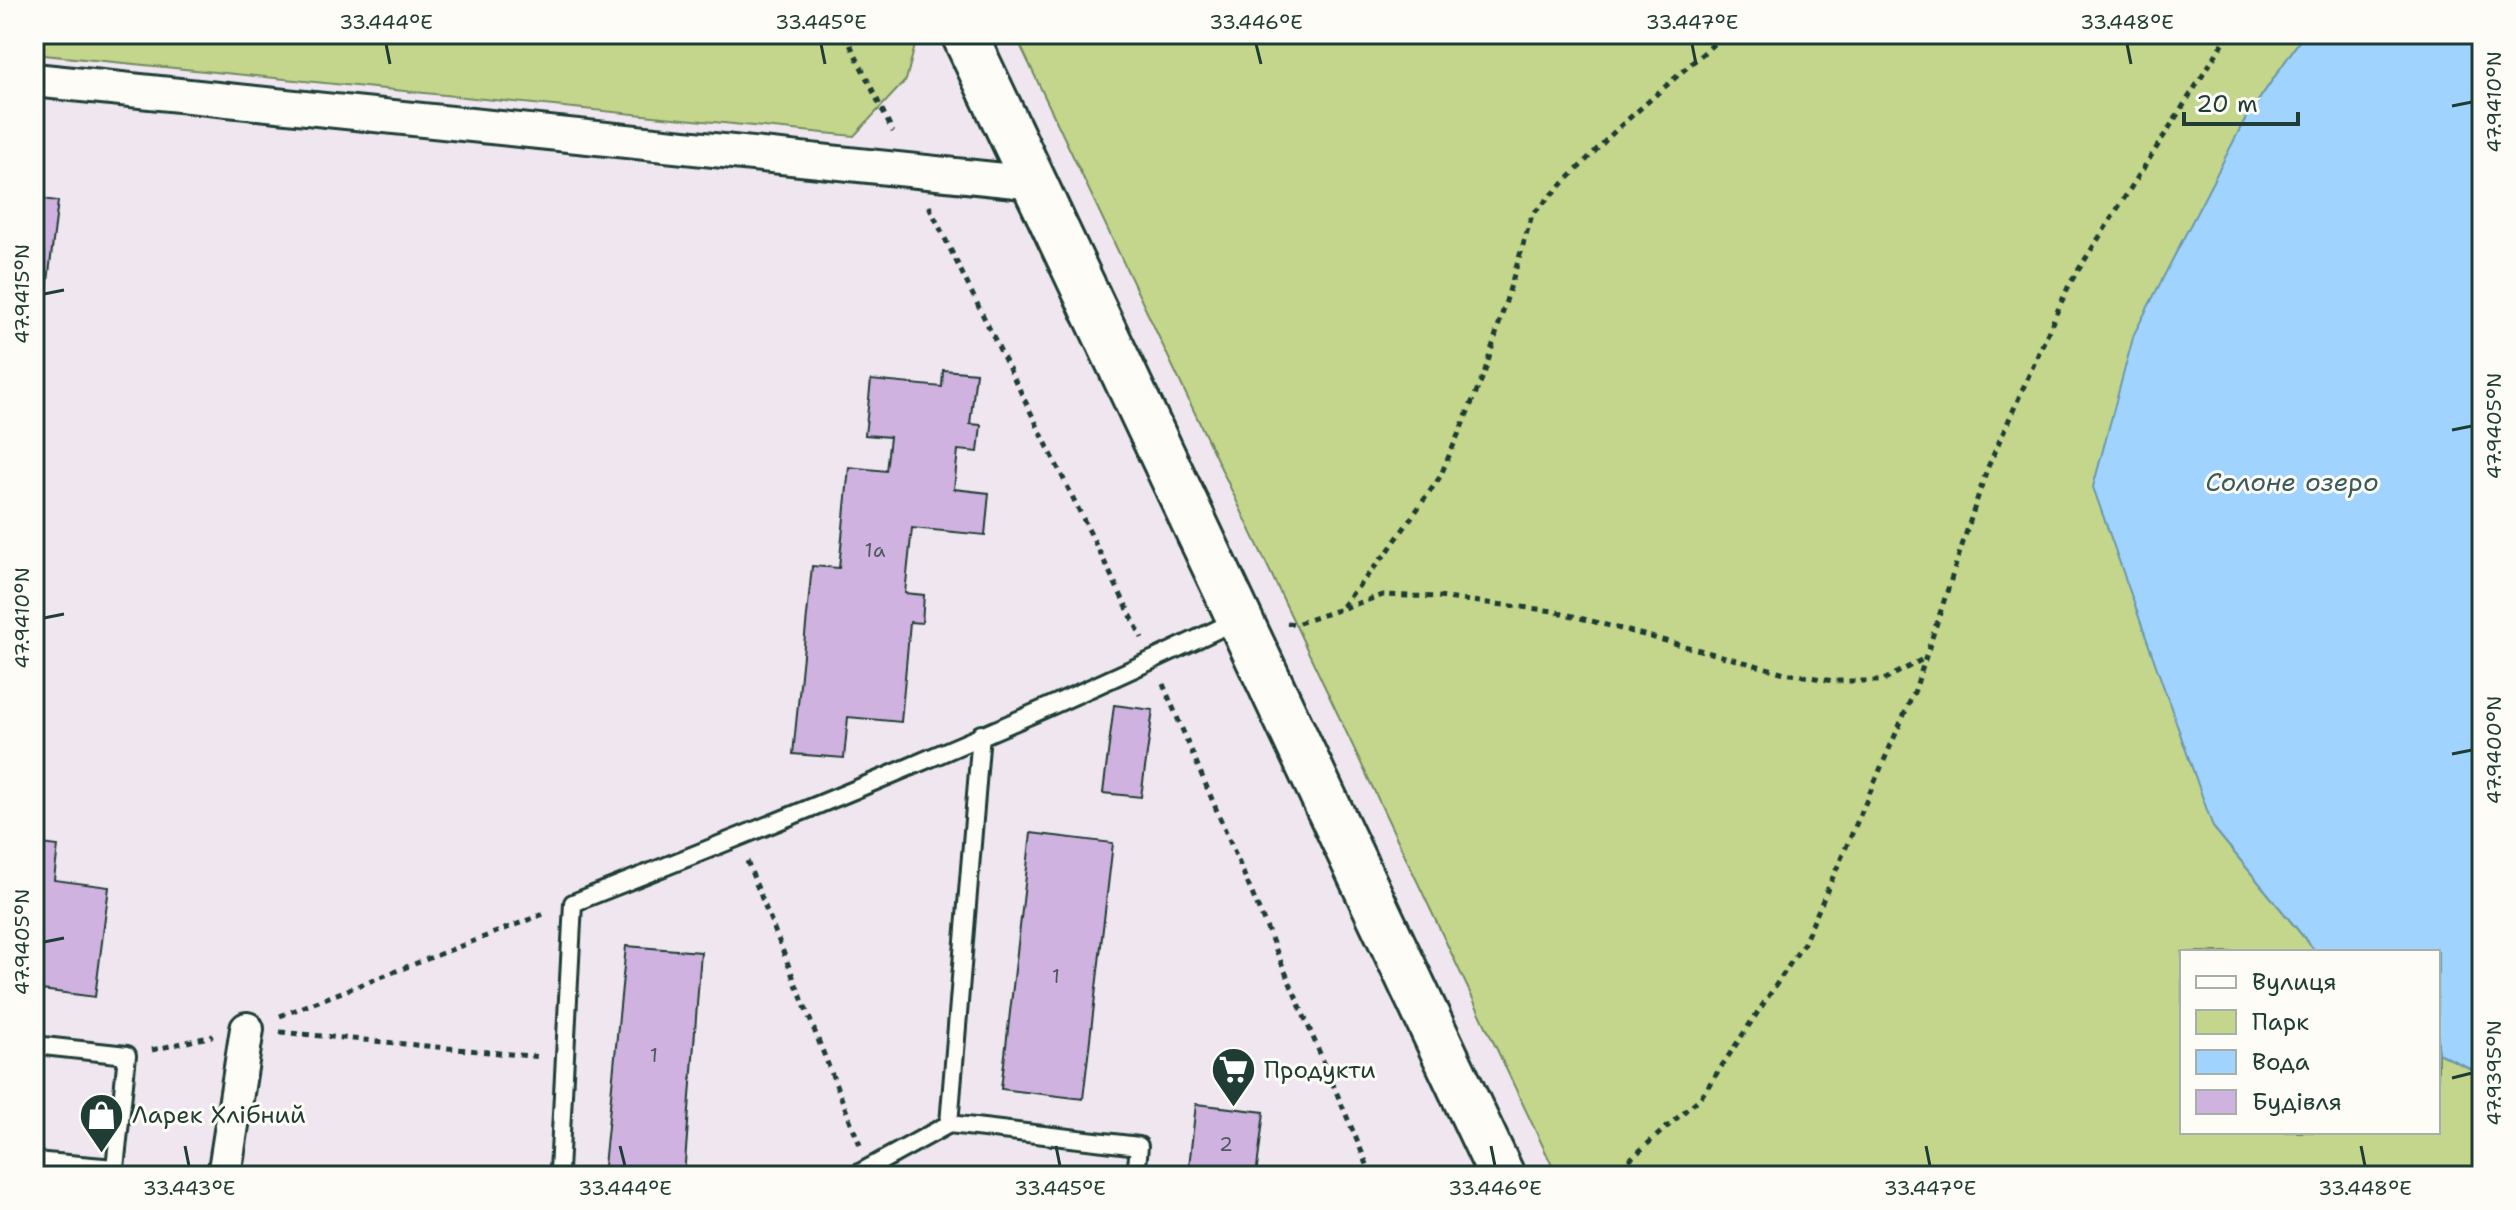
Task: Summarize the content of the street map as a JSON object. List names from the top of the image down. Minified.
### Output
{"water":["Солоне озеро"],"places":{"supermarket":["Продукти"],"shop":["Ларек Хлібний"]},"house_numbers":["1а","1","1","2"],"legend":["Вулиця","Парк","Вода","Будівля"],"scale_bar":"20 m","coordinates":["33.444°E","33.445°E","33.446°E","33.447°E","33.448°E","47.9410°N","47.9415°N","47.9405°N","47.9400°N","47.9395°N","33.443°E"]}
